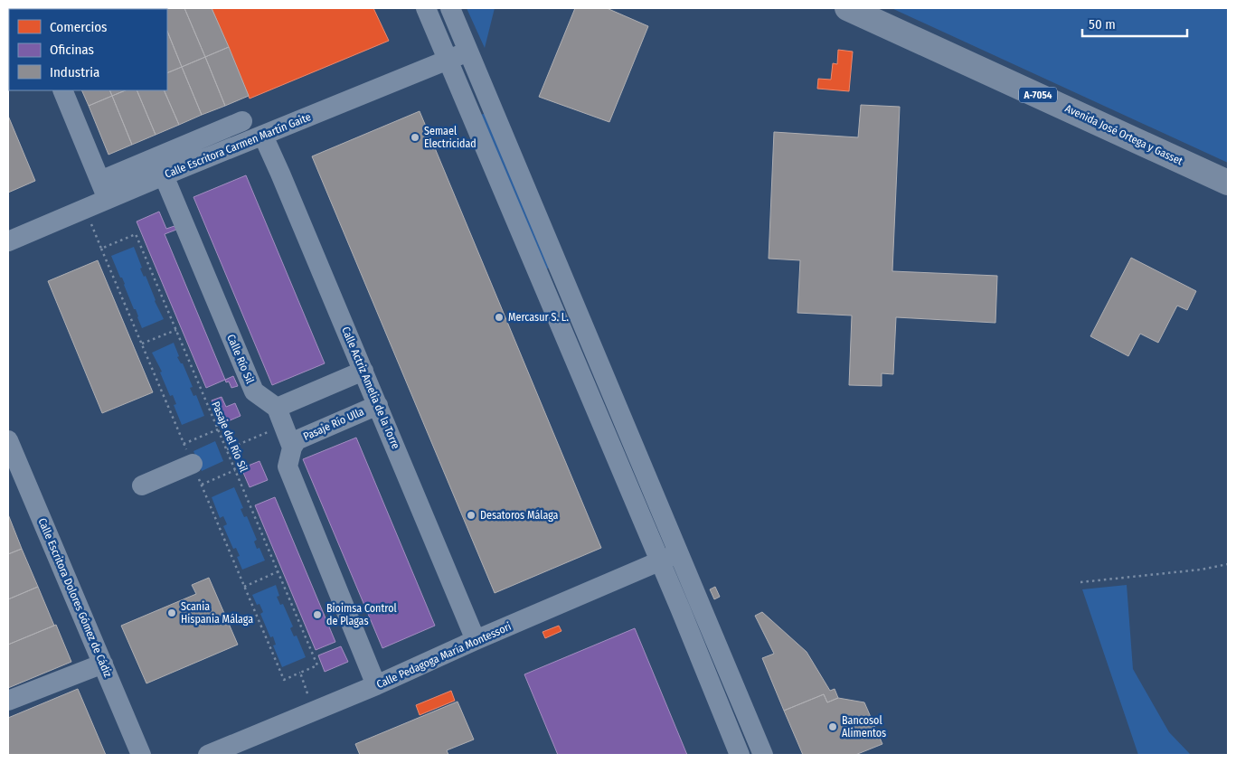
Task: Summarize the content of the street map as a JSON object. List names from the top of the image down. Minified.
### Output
{"streets":{"main road":["A-7054","Avenida José Ortega y Gasset"],"street":["Calle Escritora Carmen Martín Gaite","Calle Río Sil","Calle Actriz Amelia de la Torre","Pasaje Río Ulla","Calle Escritora Dolores Gómez de Cádiz","Calle Pedagoga María Montessori"],"path":["Pasaje del Río Sil"]},"crossings":[["Calle Escritora Carmen Martín Gaite","Calle Río Sil"],["Calle Escritora Carmen Martín Gaite","Calle Actriz Amelia de la Torre"],["Calle Escritora Carmen Martín Gaite","Pasaje del Río Sil"],["Calle Actriz Amelia de la Torre","Pasaje Río Ulla"],["Calle Actriz Amelia de la Torre","Calle Pedagoga María Montessori"],["Pasaje del Río Sil","Calle Pedagoga María Montessori"]],"places":["Semael Electricidad","Mercasur S. L.","Desatoros Málaga","Scania Hispania Málaga","Bioimsa Control de Plagas","Bancosol Alimentos"],"legend":["Comercios","Oficinas","Industria"],"scale_bar":"50 m"}
